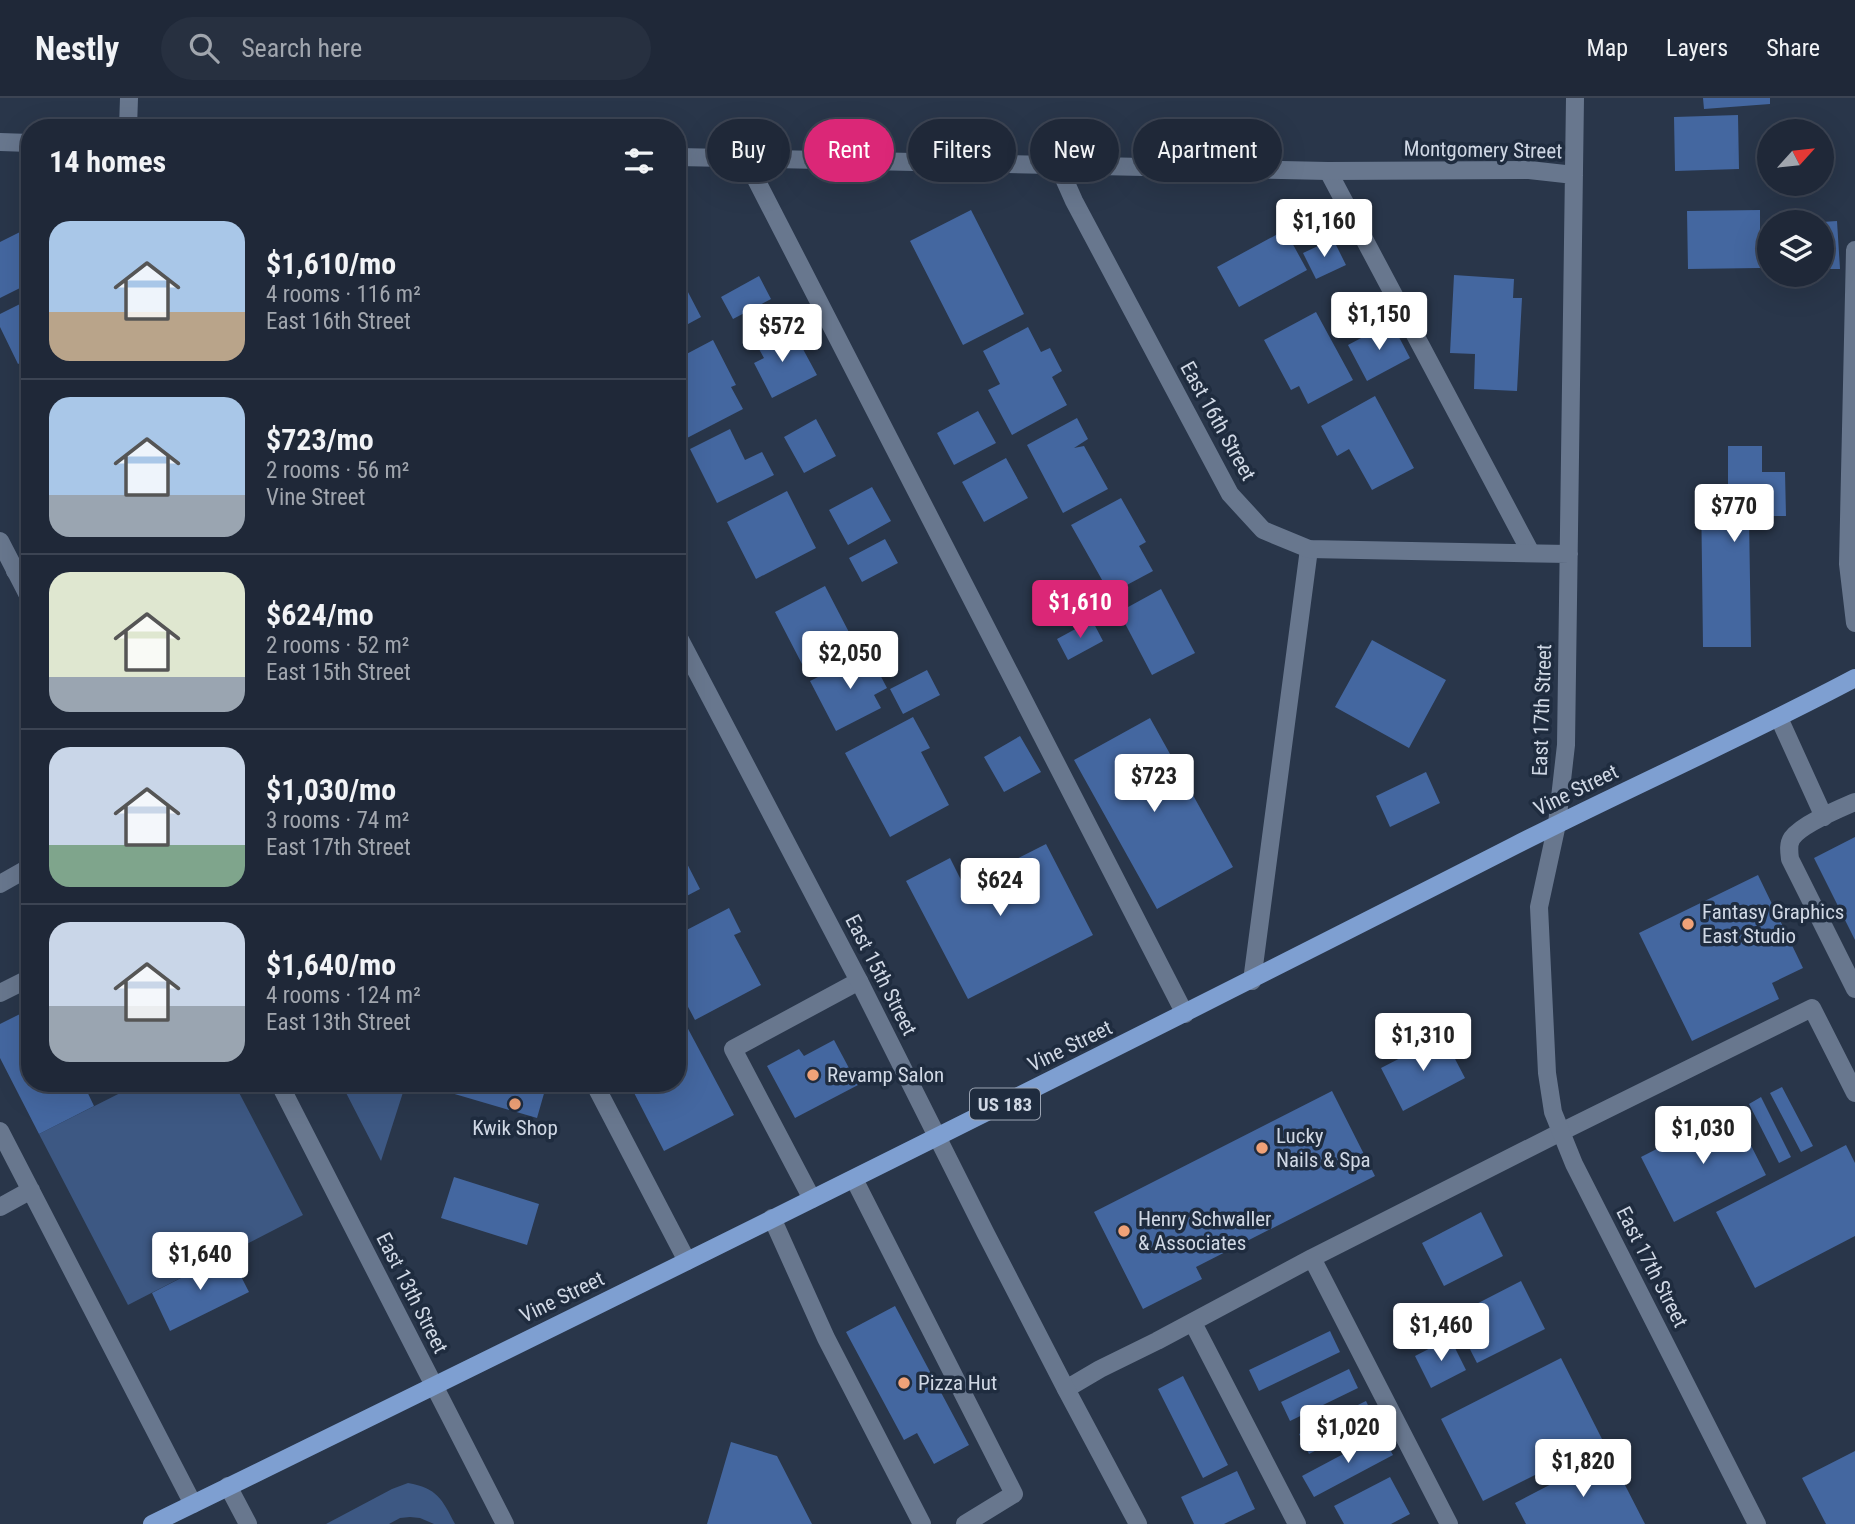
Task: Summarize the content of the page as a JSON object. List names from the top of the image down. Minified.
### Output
{"streets":{"main road":["Vine Street","US 183"],"street":["Montgomery Street","East 16th Street","East 17th Street","East 15th Street","East 13th Street"]},"crossings":[["Montgomery Street","East 17th Street"],["East 16th Street","East 17th Street"],["East 17th Street","Vine Street"],["Vine Street","East 15th Street"],["Vine Street","East 13th Street"]],"places":["Fantasy Graphics East Studio","Revamp Salon","Kwik Shop","Lucky Nails & Spa","Henry Schwaller & Associates","Pizza Hut"],"north":"top right","page":{"header":"Nestly","search":"Search here","nav":["Map","Layers","Share"],"chip":["Buy","Rent","Filters","New","Apartment"],"heading":"14 homes","price":["$1,160","$1,150","$572","$770","$1,610","$2,050","$723","$624","$1,310","$1,030","$1,640","$1,460","$1,020","$1,820"],"list":[{"name":"$1,610/mo","note":"4 rooms · 116 m² · East 16th Street"},{"name":"$723/mo","note":"2 rooms · 56 m² · Vine Street"},{"name":"$624/mo","note":"2 rooms · 52 m² · East 15th Street"},{"name":"$1,030/mo","note":"3 rooms · 74 m² · East 17th Street"},{"name":"$1,640/mo","note":"4 rooms · 124 m² · East 13th Street"}]}}
